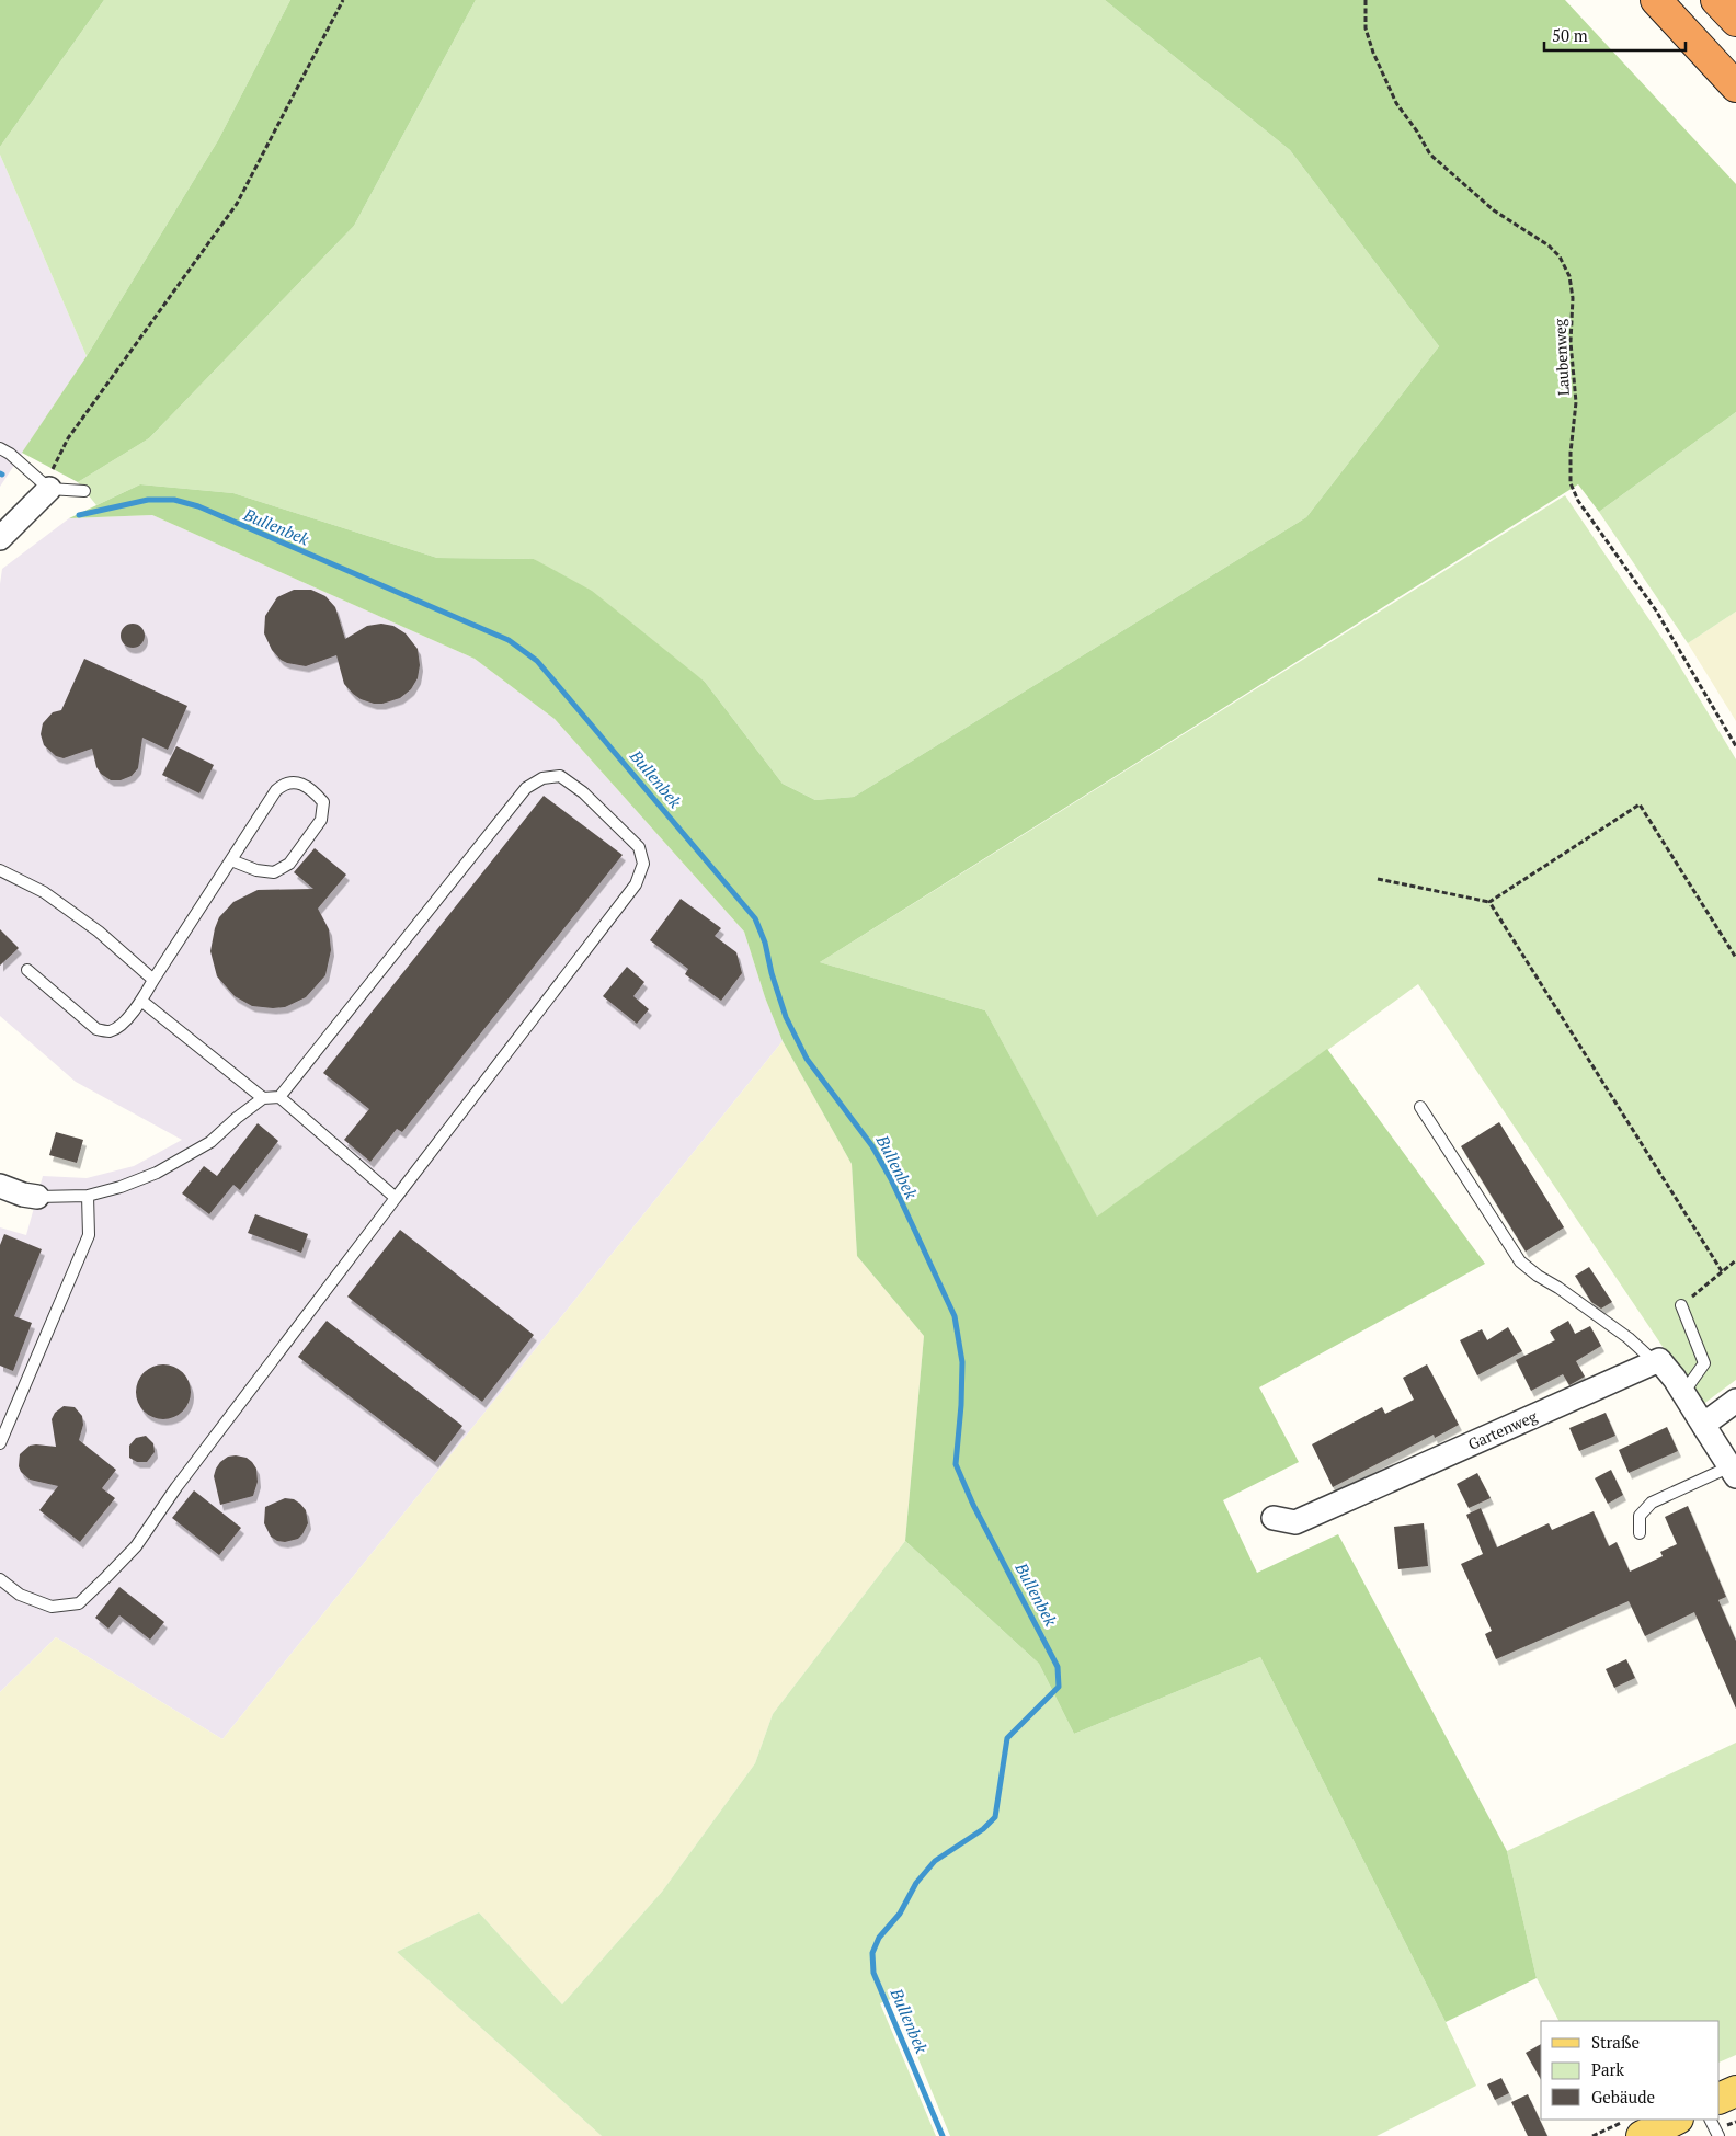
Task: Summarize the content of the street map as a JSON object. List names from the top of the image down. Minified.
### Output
{"streets":{"street":["Gartenweg"],"path":["Laubenweg"]},"water":["Bullenbek"],"legend":["Straße","Park","Gebäude"],"scale_bar":"50 m"}
